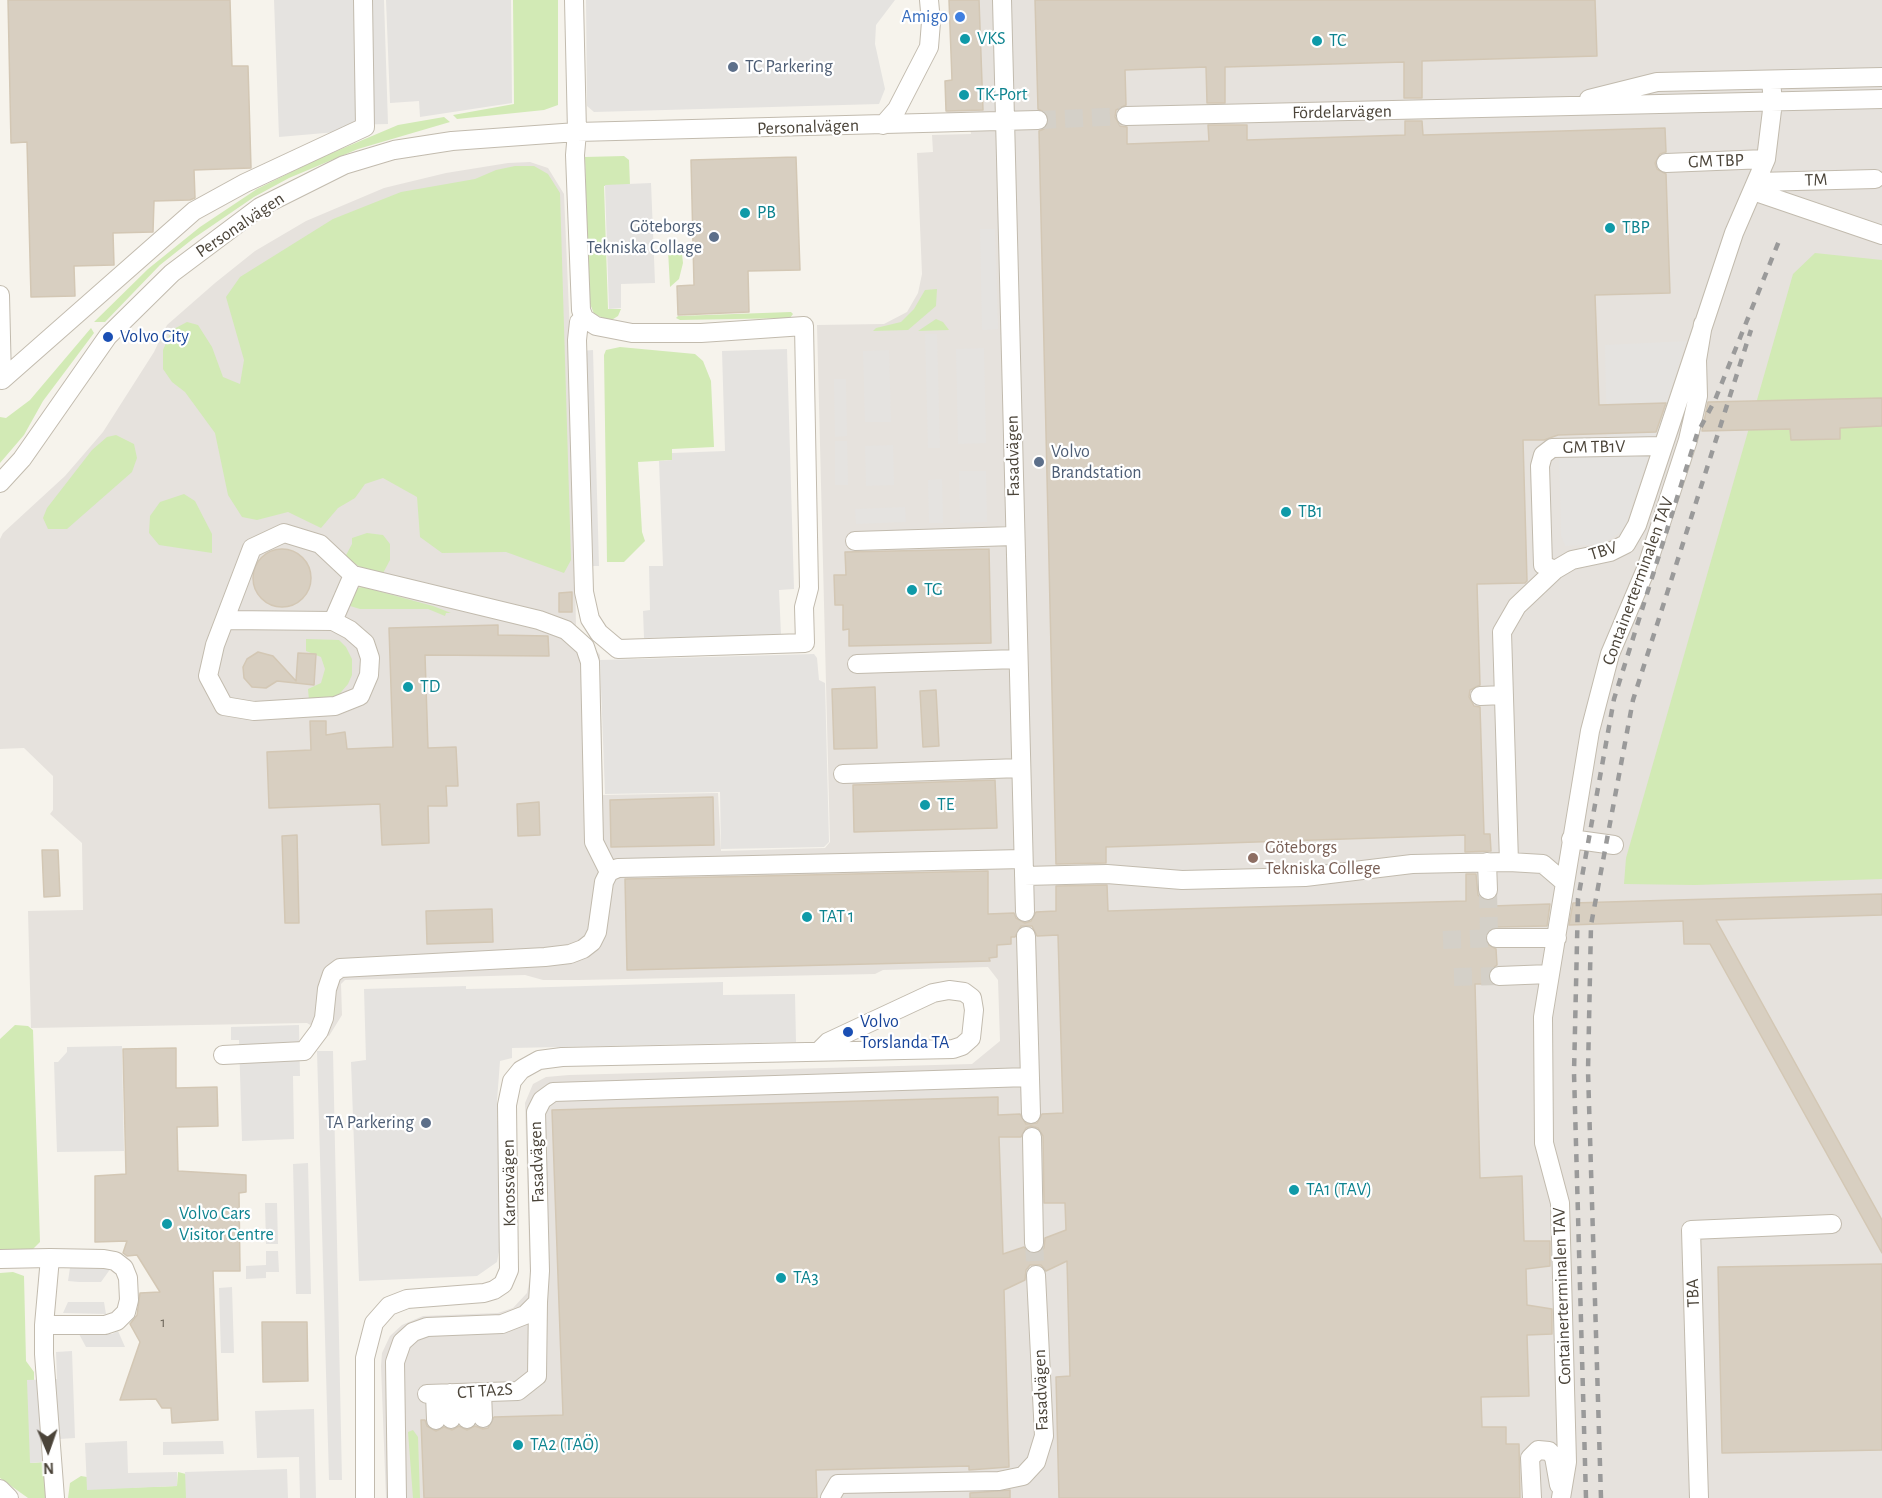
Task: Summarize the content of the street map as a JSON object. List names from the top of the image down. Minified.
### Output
{"streets":{"street":["Fördelarvägen","Personalvägen","GM TBP","TM","GM TB1V","Fasadvägen","TBV","Containerterminalen TAV","Karossvägen","TBA","CT TA2S"]},"crossings":[["Fördelarvägen","TBV"],["Personalvägen","Fasadvägen"],["GM TBP","TBV"],["TM","TBV"],["GM TB1V","TBV"],["Fasadvägen","CT TA2S"],["TBV","Containerterminalen TAV"]],"places":["Amigo","VKS","TC","TC Parkering","TK-Port","PB","TBP","Göteborgs Tekniska Collage","Volvo City","Volvo Brandstation","TB1","TG","TD","TE","Göteborgs Tekniska College","TAT 1","Volvo Torslanda TA","TA Parkering","TA1 (TAV)","Volvo Cars Visitor Centre","TA3","TA2 (TAÖ)"],"house_numbers":["1"],"north":"bottom"}
